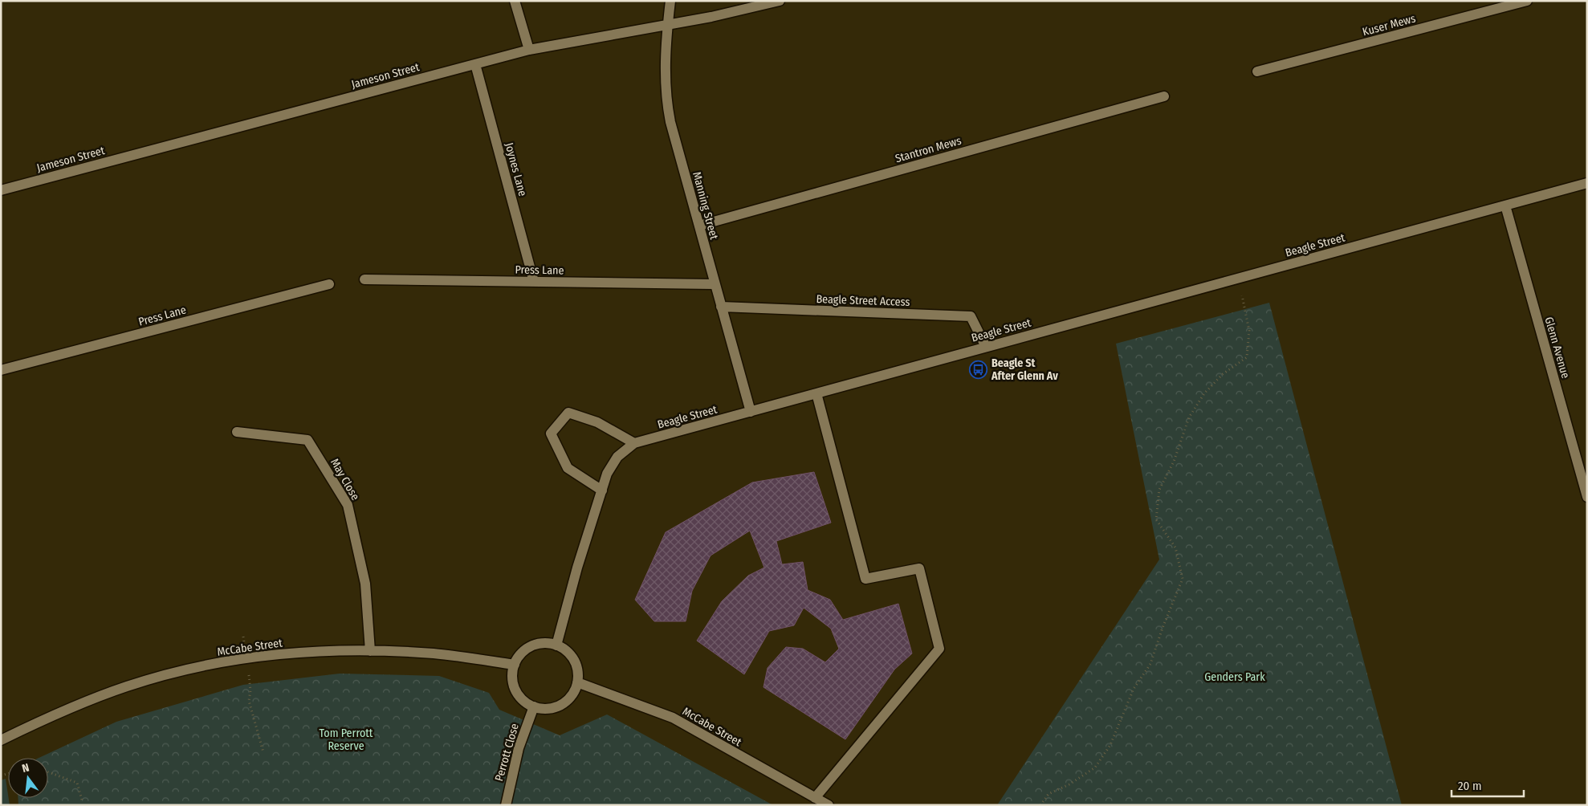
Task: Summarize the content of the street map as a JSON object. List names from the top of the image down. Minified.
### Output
{"streets":{"street":["Kuser Mews","Jameson Street","Stantron Mews","Joynes Lane","Manning Street","Beagle Street","Press Lane","Beagle Street Access","Glenn Avenue","May Close","McCabe Street","Perrott Close"]},"crossings":[["Jameson Street","Joynes Lane"],["Jameson Street","Manning Street"],["Stantron Mews","Manning Street"],["Joynes Lane","Press Lane"],["Manning Street","Beagle Street"],["Manning Street","Press Lane"],["Manning Street","Beagle Street Access"],["Beagle Street","Beagle Street Access"],["Beagle Street","Glenn Avenue"],["Beagle Street","McCabe Street"],["Beagle Street","Perrott Close"],["May Close","McCabe Street"],["McCabe Street","Perrott Close"]],"parks":["Genders Park","Tom Perrott Reserve"],"places":{"bus stop":["Beagle St After Glenn Av"]},"scale_bar":"20 m","north":"top"}
